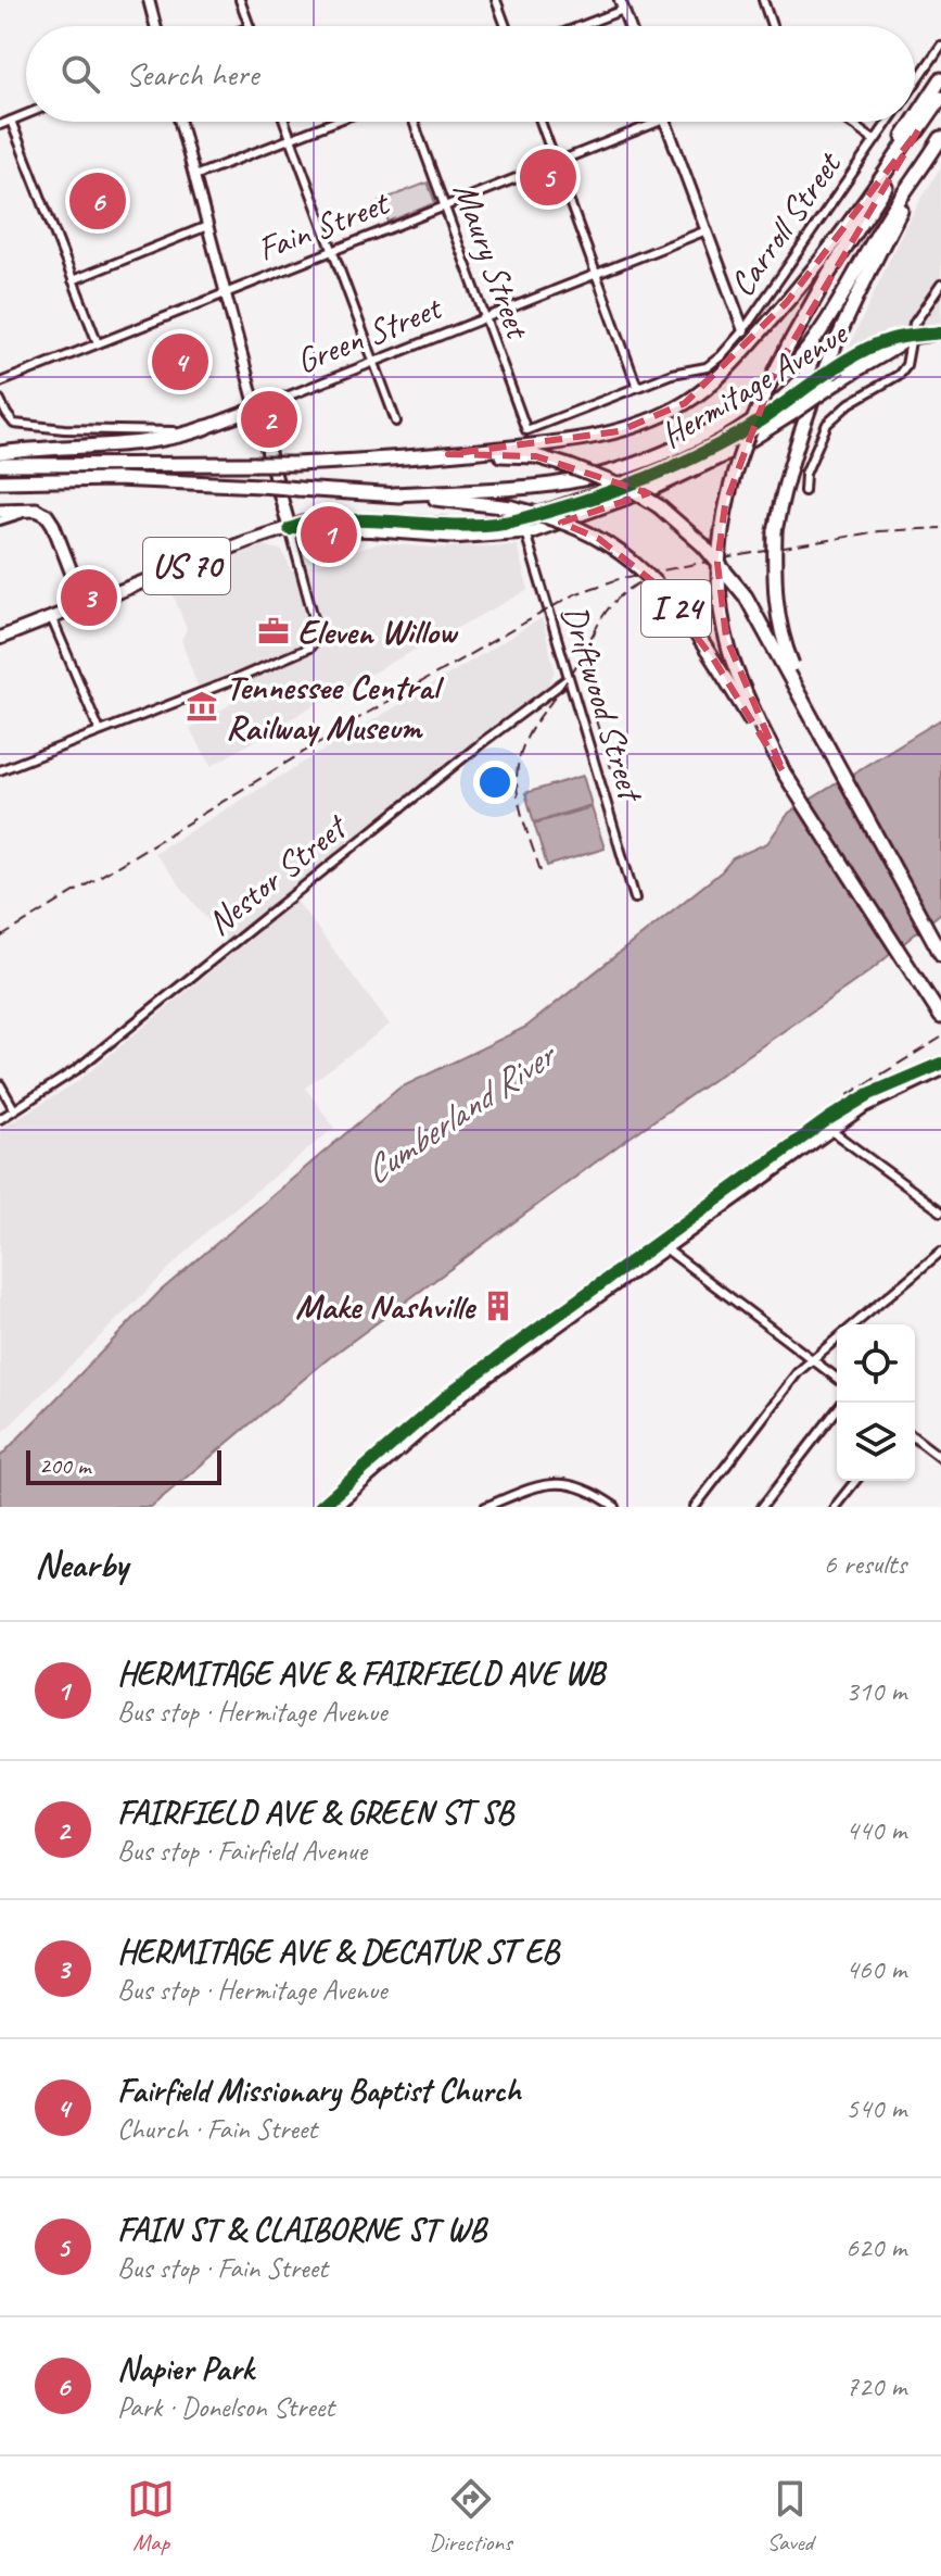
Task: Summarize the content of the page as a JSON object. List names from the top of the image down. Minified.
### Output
{"streets":{"highway":["I 24"],"main road":["Green Street","Hermitage Avenue","US 70"],"street":["Carroll Street","Fain Street","Maury Street","Driftwood Street","Nestor Street"]},"crossings":[["Carroll Street","Maury Street"],["Fain Street","Maury Street"],["Maury Street","Green Street"],["Hermitage Avenue","Driftwood Street"],["Driftwood Street","Nestor Street"]],"water":["Cumberland River"],"places":{"office":["Eleven Willow"],"museum":["Tennessee Central Railway Museum"],"building":["Make Nashville"]},"scale_bar":"200 m","page":{"search":"Search here","pins":["5","6","4","2","1","3"],"scale":"200 m","heading":["Nearby","6 results"],"list":[{"mark":"1","name":"HERMITAGE AVE & FAIRFIELD AVE WB","note":"Bus stop · Hermitage Avenue","value":"310 m"},{"mark":"2","name":"FAIRFIELD AVE & GREEN ST SB","note":"Bus stop · Fairfield Avenue","value":"440 m"},{"mark":"3","name":"HERMITAGE AVE & DECATUR ST EB","note":"Bus stop · Hermitage Avenue","value":"460 m"},{"mark":"4","name":"Fairfield Missionary Baptist Church","note":"Church · Fain Street","value":"540 m"},{"mark":"5","name":"FAIN ST & CLAIBORNE ST WB","note":"Bus stop · Fain Street","value":"620 m"},{"mark":"6","name":"Napier Park","note":"Park · Donelson Street","value":"720 m"}],"nav":["Map","Directions","Saved"]}}
